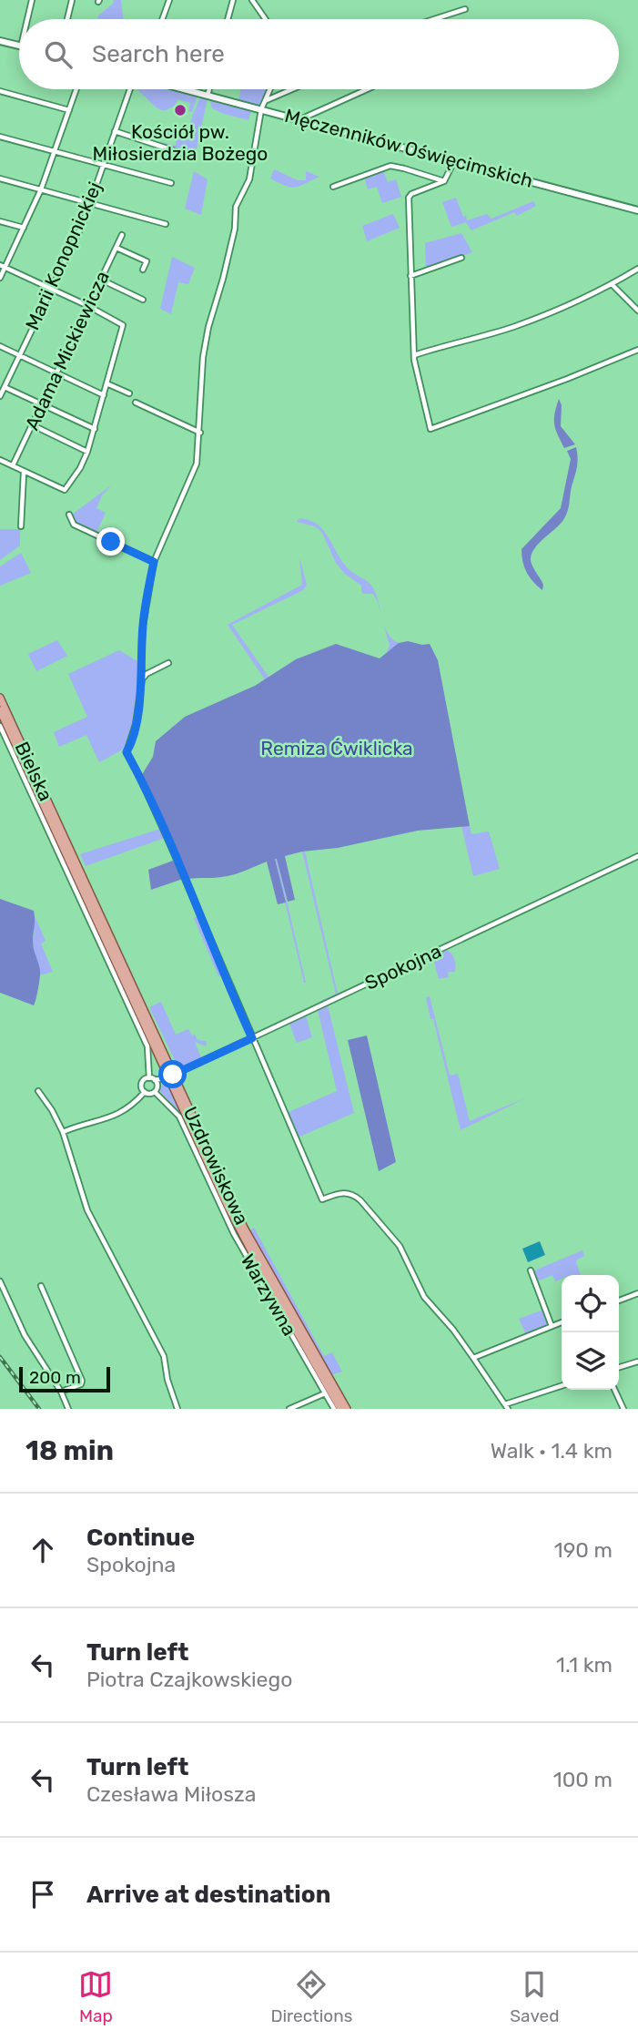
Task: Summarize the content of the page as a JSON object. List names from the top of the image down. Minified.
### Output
{"streets":{"main road":["Męczenników Oświęcimskich","Bielska","Uzdrowiskowa"],"street":["Marii Konopnickiej","Adama Mickiewicza","Spokojna","Warzywna"]},"crossings":[["Bielska","Uzdrowiskowa"],["Spokojna","Uzdrowiskowa"]],"parks":["Remiza Ćwiklicka"],"places":["Kościół pw. Miłosierdzia Bożego"],"scale_bar":"200 m","page":{"search":"Search here","scale":"200 m","heading":["18 min","Walk · 1.4 km"],"list":[["Continue","Spokojna","190 m"],["Turn left","Piotra Czajkowskiego","1.1 km"],["Turn left","Czesława Miłosza","100 m"],"Arrive at destination"],"nav":["Map","Directions","Saved"]}}
